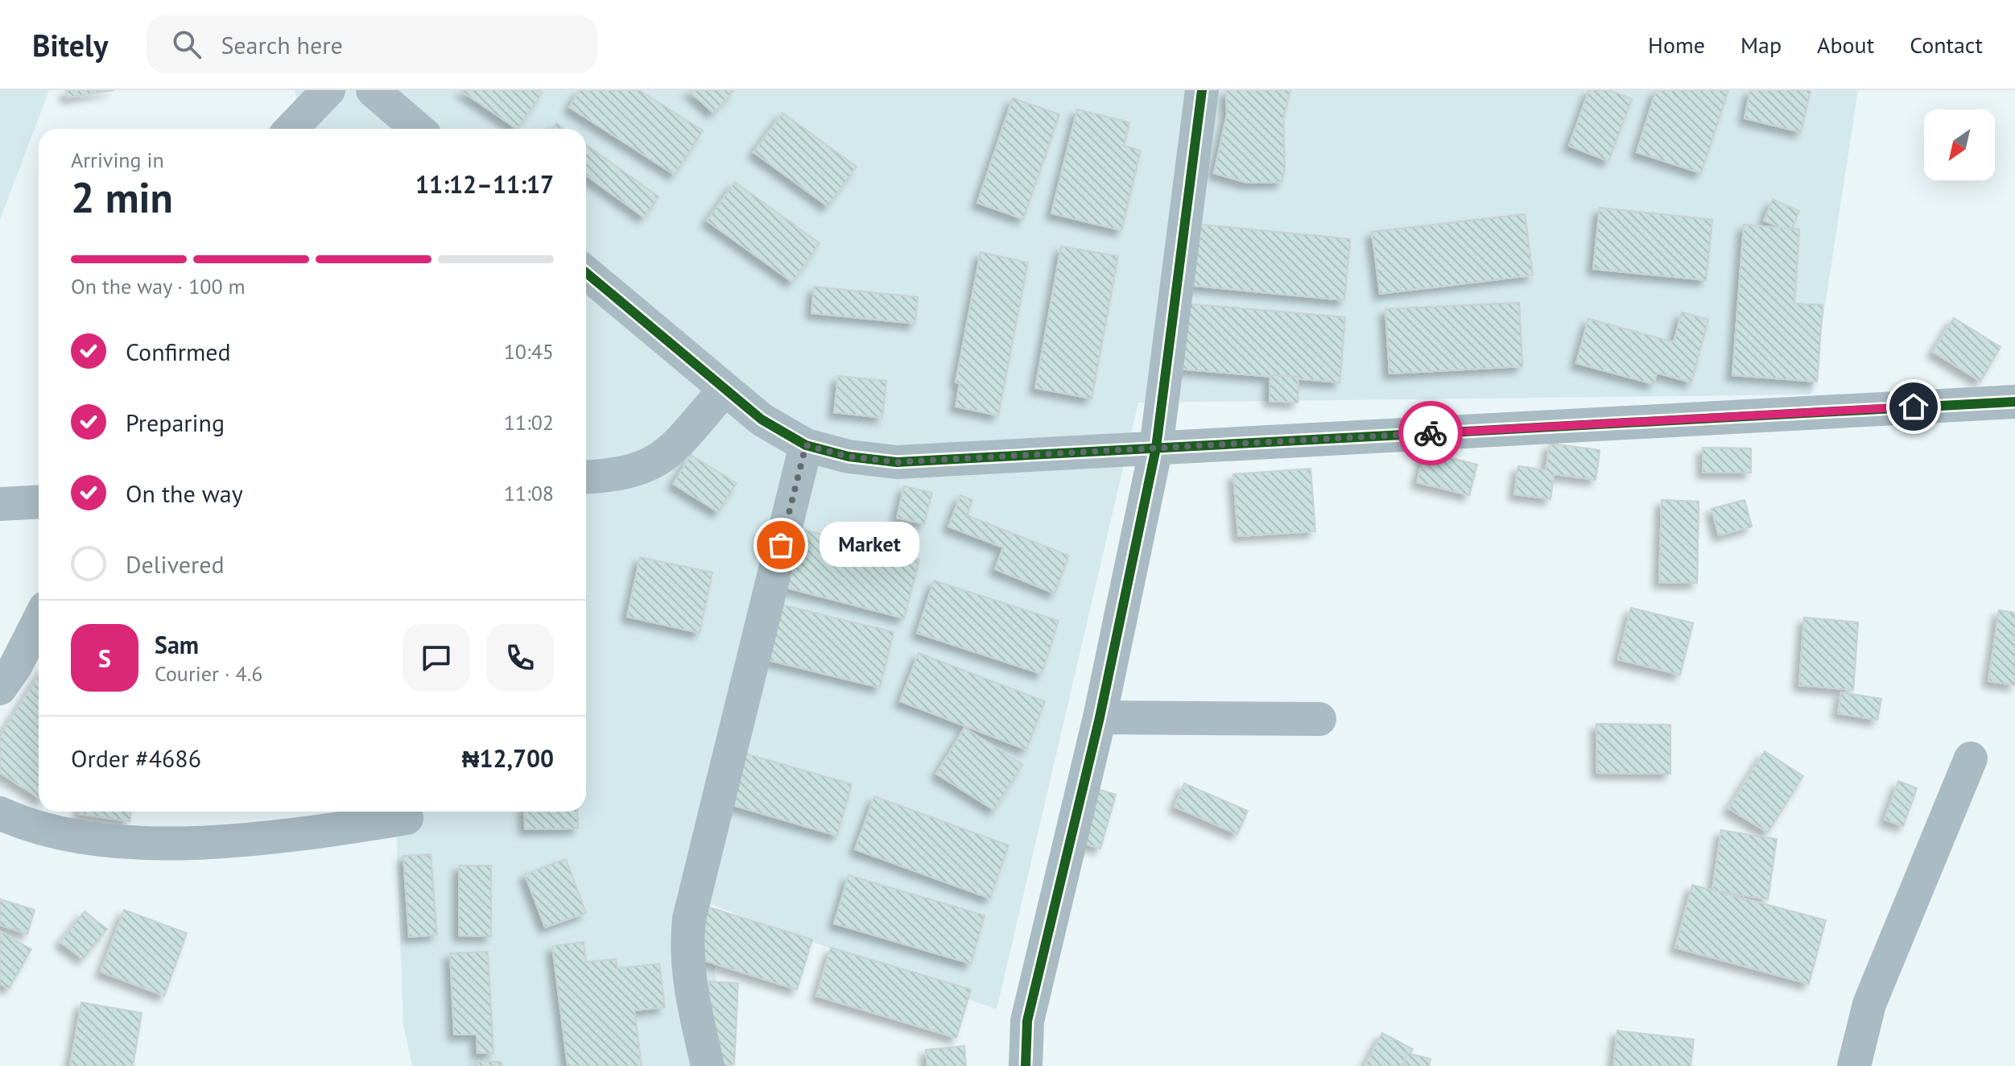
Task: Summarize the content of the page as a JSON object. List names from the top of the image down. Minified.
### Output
{"places":["Market"],"north":"bottom left","page":{"header":"Bitely","search":"Search here","nav":["Home","Map","About","Contact"],"heading":["2 min","Arriving in","11:12–11:17"],"panel":["Sam","Courier · 4.6","Order #4686","₦12,700"],"bar":"On the way · 100 m","list":[["Confirmed","10:45"],["Preparing","11:02"],["On the way","11:08"],"Delivered"],"bubble":"Market","round":"S"}}
